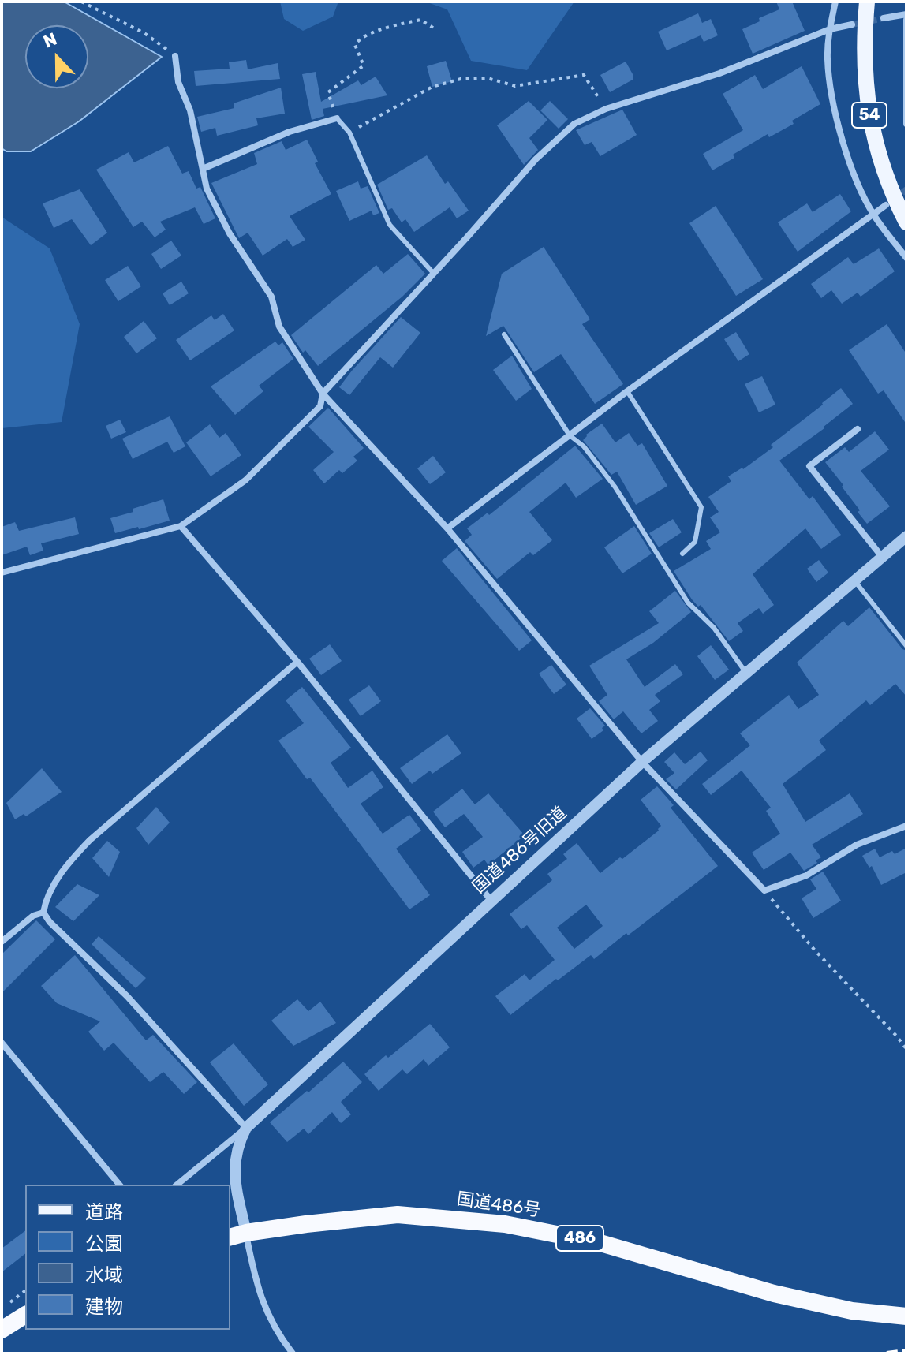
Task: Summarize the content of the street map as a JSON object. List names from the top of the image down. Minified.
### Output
{"streets":{"highway":["国道486号","486"],"main road":["54"],"street":["国道486号旧道"]},"crossings":[["国道486号旧道","国道486号"]],"legend":["道路","公園","水域","建物"],"north":"top"}
